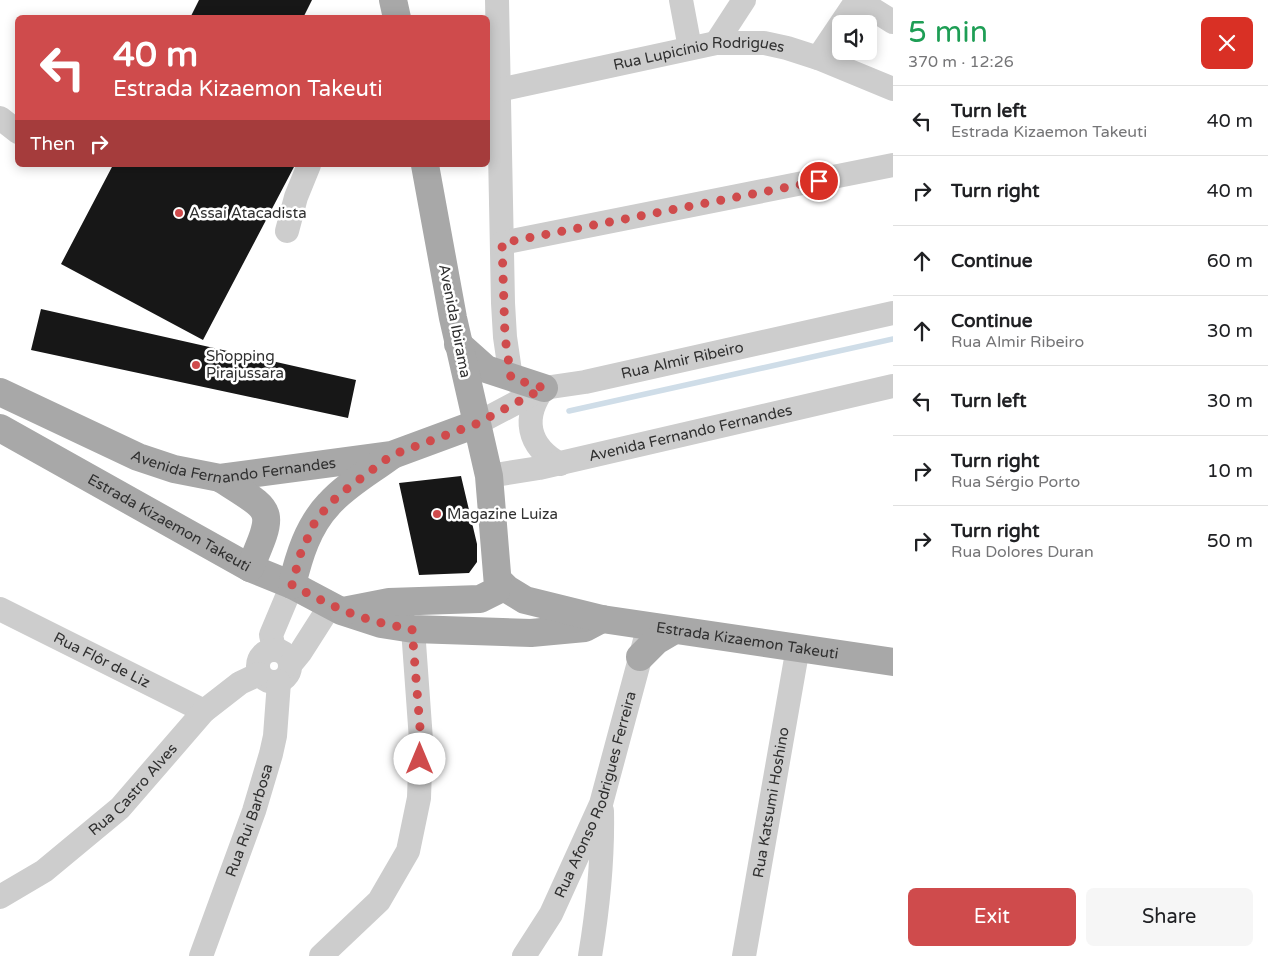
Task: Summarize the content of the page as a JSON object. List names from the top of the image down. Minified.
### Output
{"streets":{"main road":["Avenida Ibirama","Avenida Fernando Fernandes","Estrada Kizaemon Takeuti"],"street":["Rua Lupicínio Rodrigues","Rua Almir Ribeiro","Rua Flôr de Liz","Rua Castro Alves","Rua Afonso Rodrigues Ferreira","Rua Katsumi Hoshino","Rua Rui Barbosa"]},"crossings":[["Avenida Ibirama","Rua Almir Ribeiro"],["Avenida Ibirama","Avenida Fernando Fernandes"],["Avenida Ibirama","Estrada Kizaemon Takeuti"],["Rua Almir Ribeiro","Avenida Fernando Fernandes"],["Estrada Kizaemon Takeuti","Rua Katsumi Hoshino"],["Rua Flôr de Liz","Rua Castro Alves"],["Rua Castro Alves","Rua Rui Barbosa"]],"places":["Assaí Atacadista","Shopping Pirajussara","Magazine Luiza"],"page":{"heading":["5 min","370 m · 12:26"],"turn":["40 m","Estrada Kizaemon Takeuti"],"list":[{"name":"Turn left","note":"Estrada Kizaemon Takeuti","value":"40 m"},{"name":"Turn right","value":"40 m"},{"name":"Continue","value":"60 m"},{"name":"Continue","note":"Rua Almir Ribeiro","value":"30 m"},{"name":"Turn left","value":"30 m"},{"name":"Turn right","note":"Rua Sérgio Porto","value":"10 m"},{"name":"Turn right","note":"Rua Dolores Duran","value":"50 m"}],"then":"Then","buttons":["Exit","Share"]}}
